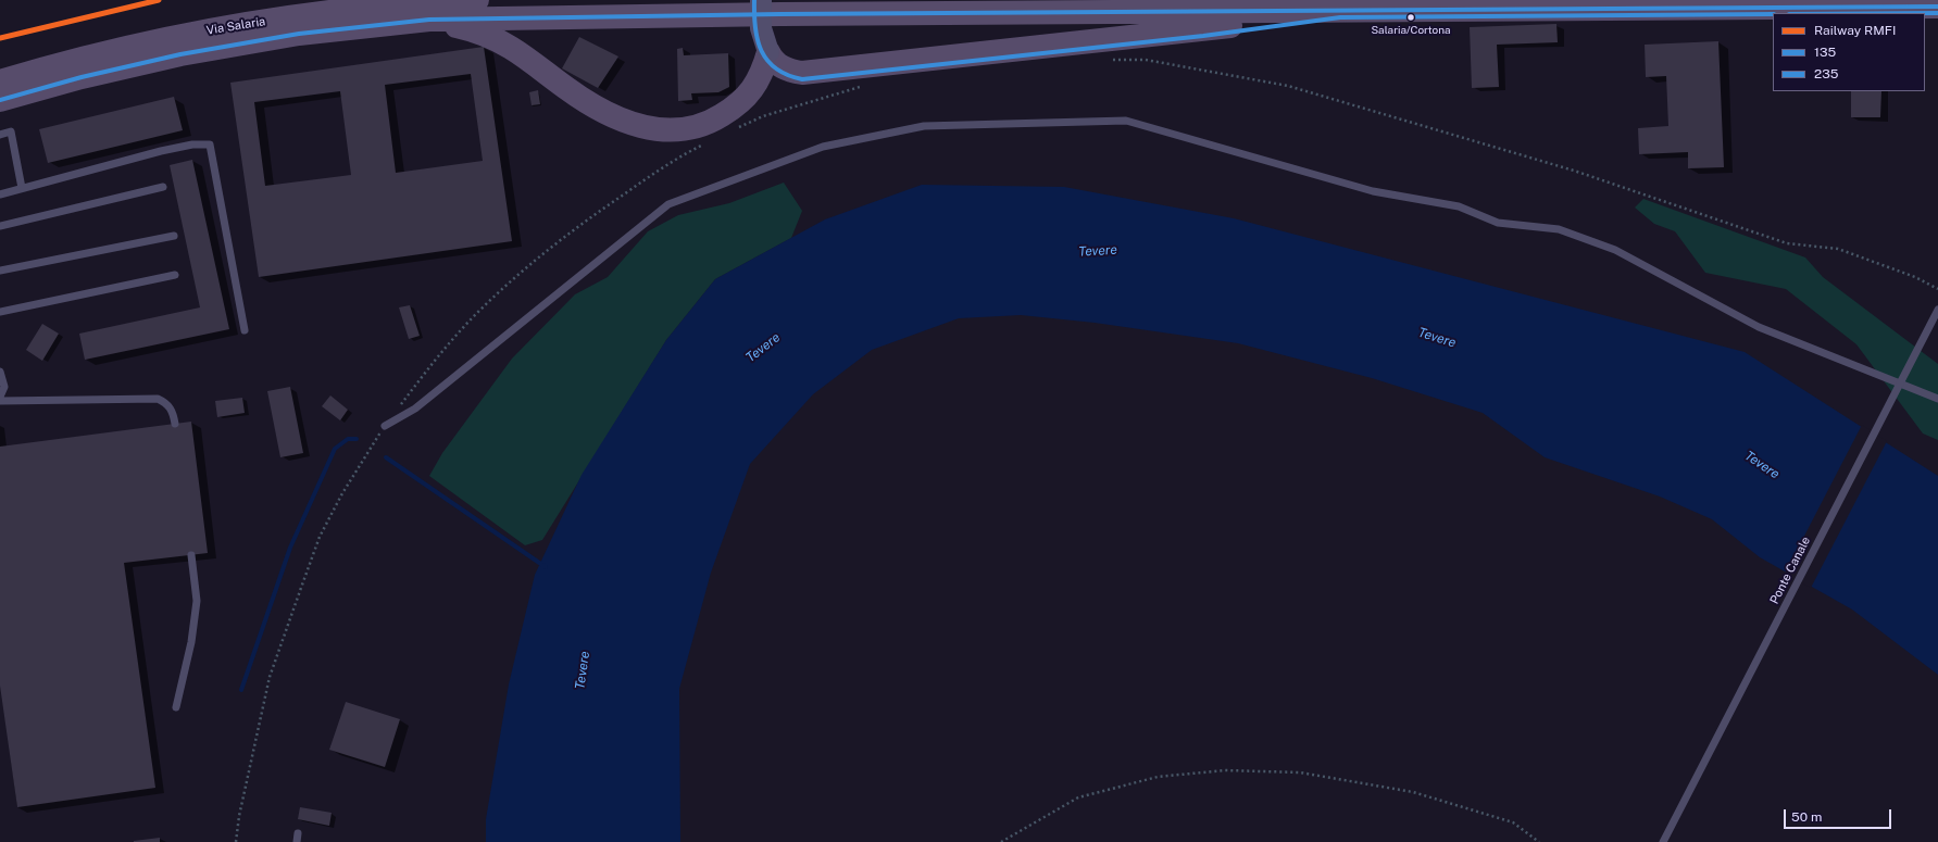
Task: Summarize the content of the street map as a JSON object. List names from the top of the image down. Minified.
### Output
{"streets":{"main road":["Via Salaria"],"lane":["Ponte Canale"]},"water":["Tevere"],"places":["Salaria/Cortona"],"lines":["rail line RMFI","transit line 235","transit line 135"],"legend":["Railway RMFI","135","235"],"scale_bar":"50 m"}
